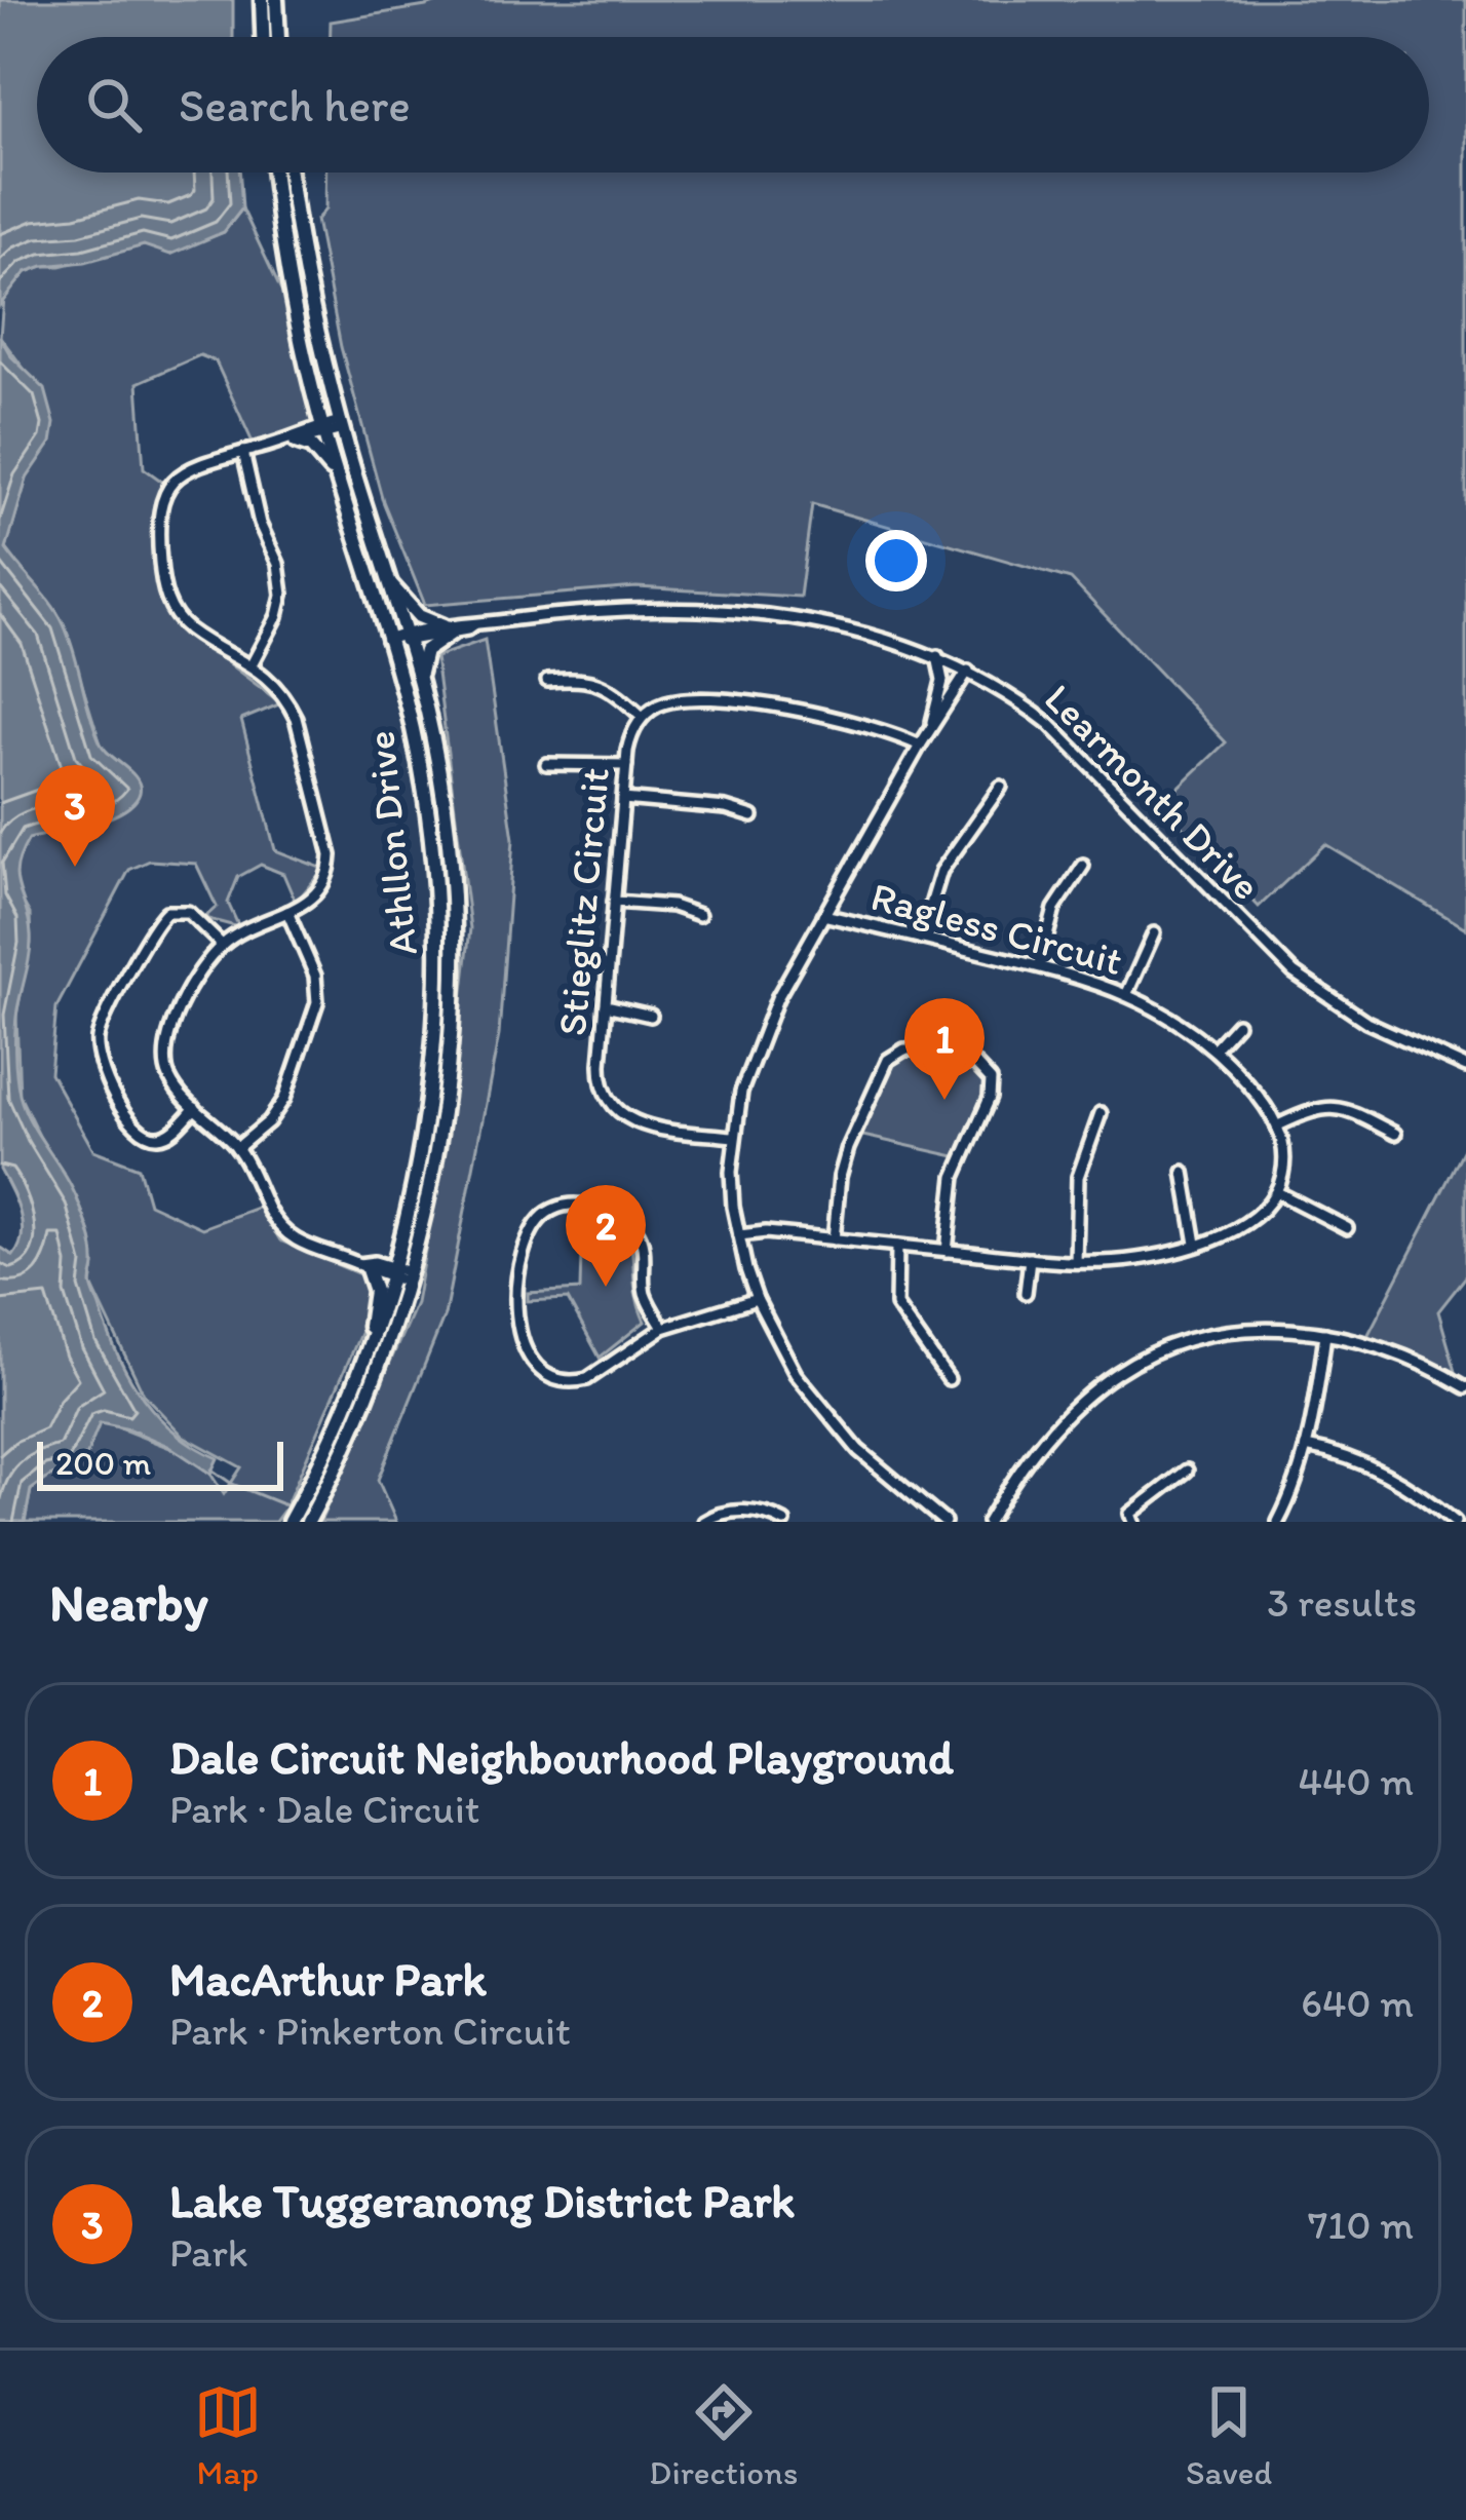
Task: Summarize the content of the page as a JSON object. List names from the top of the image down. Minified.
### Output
{"streets":{"main road":["Athllon Drive"],"street":["Learmonth Drive","Stieglitz Circuit","Ragless Circuit"]},"crossings":[["Learmonth Drive","Athllon Drive"]],"scale_bar":"200 m","page":{"search":"Search here","pins":["3","1","2"],"scale":"200 m","heading":["Nearby","3 results"],"list":[{"mark":"1","name":"Dale Circuit Neighbourhood Playground","note":"Park · Dale Circuit","value":"440 m"},{"mark":"2","name":"MacArthur Park","note":"Park · Pinkerton Circuit","value":"640 m"},{"mark":"3","name":"Lake Tuggeranong District Park","note":"Park","value":"710 m"}],"nav":["Map","Directions","Saved"]}}
